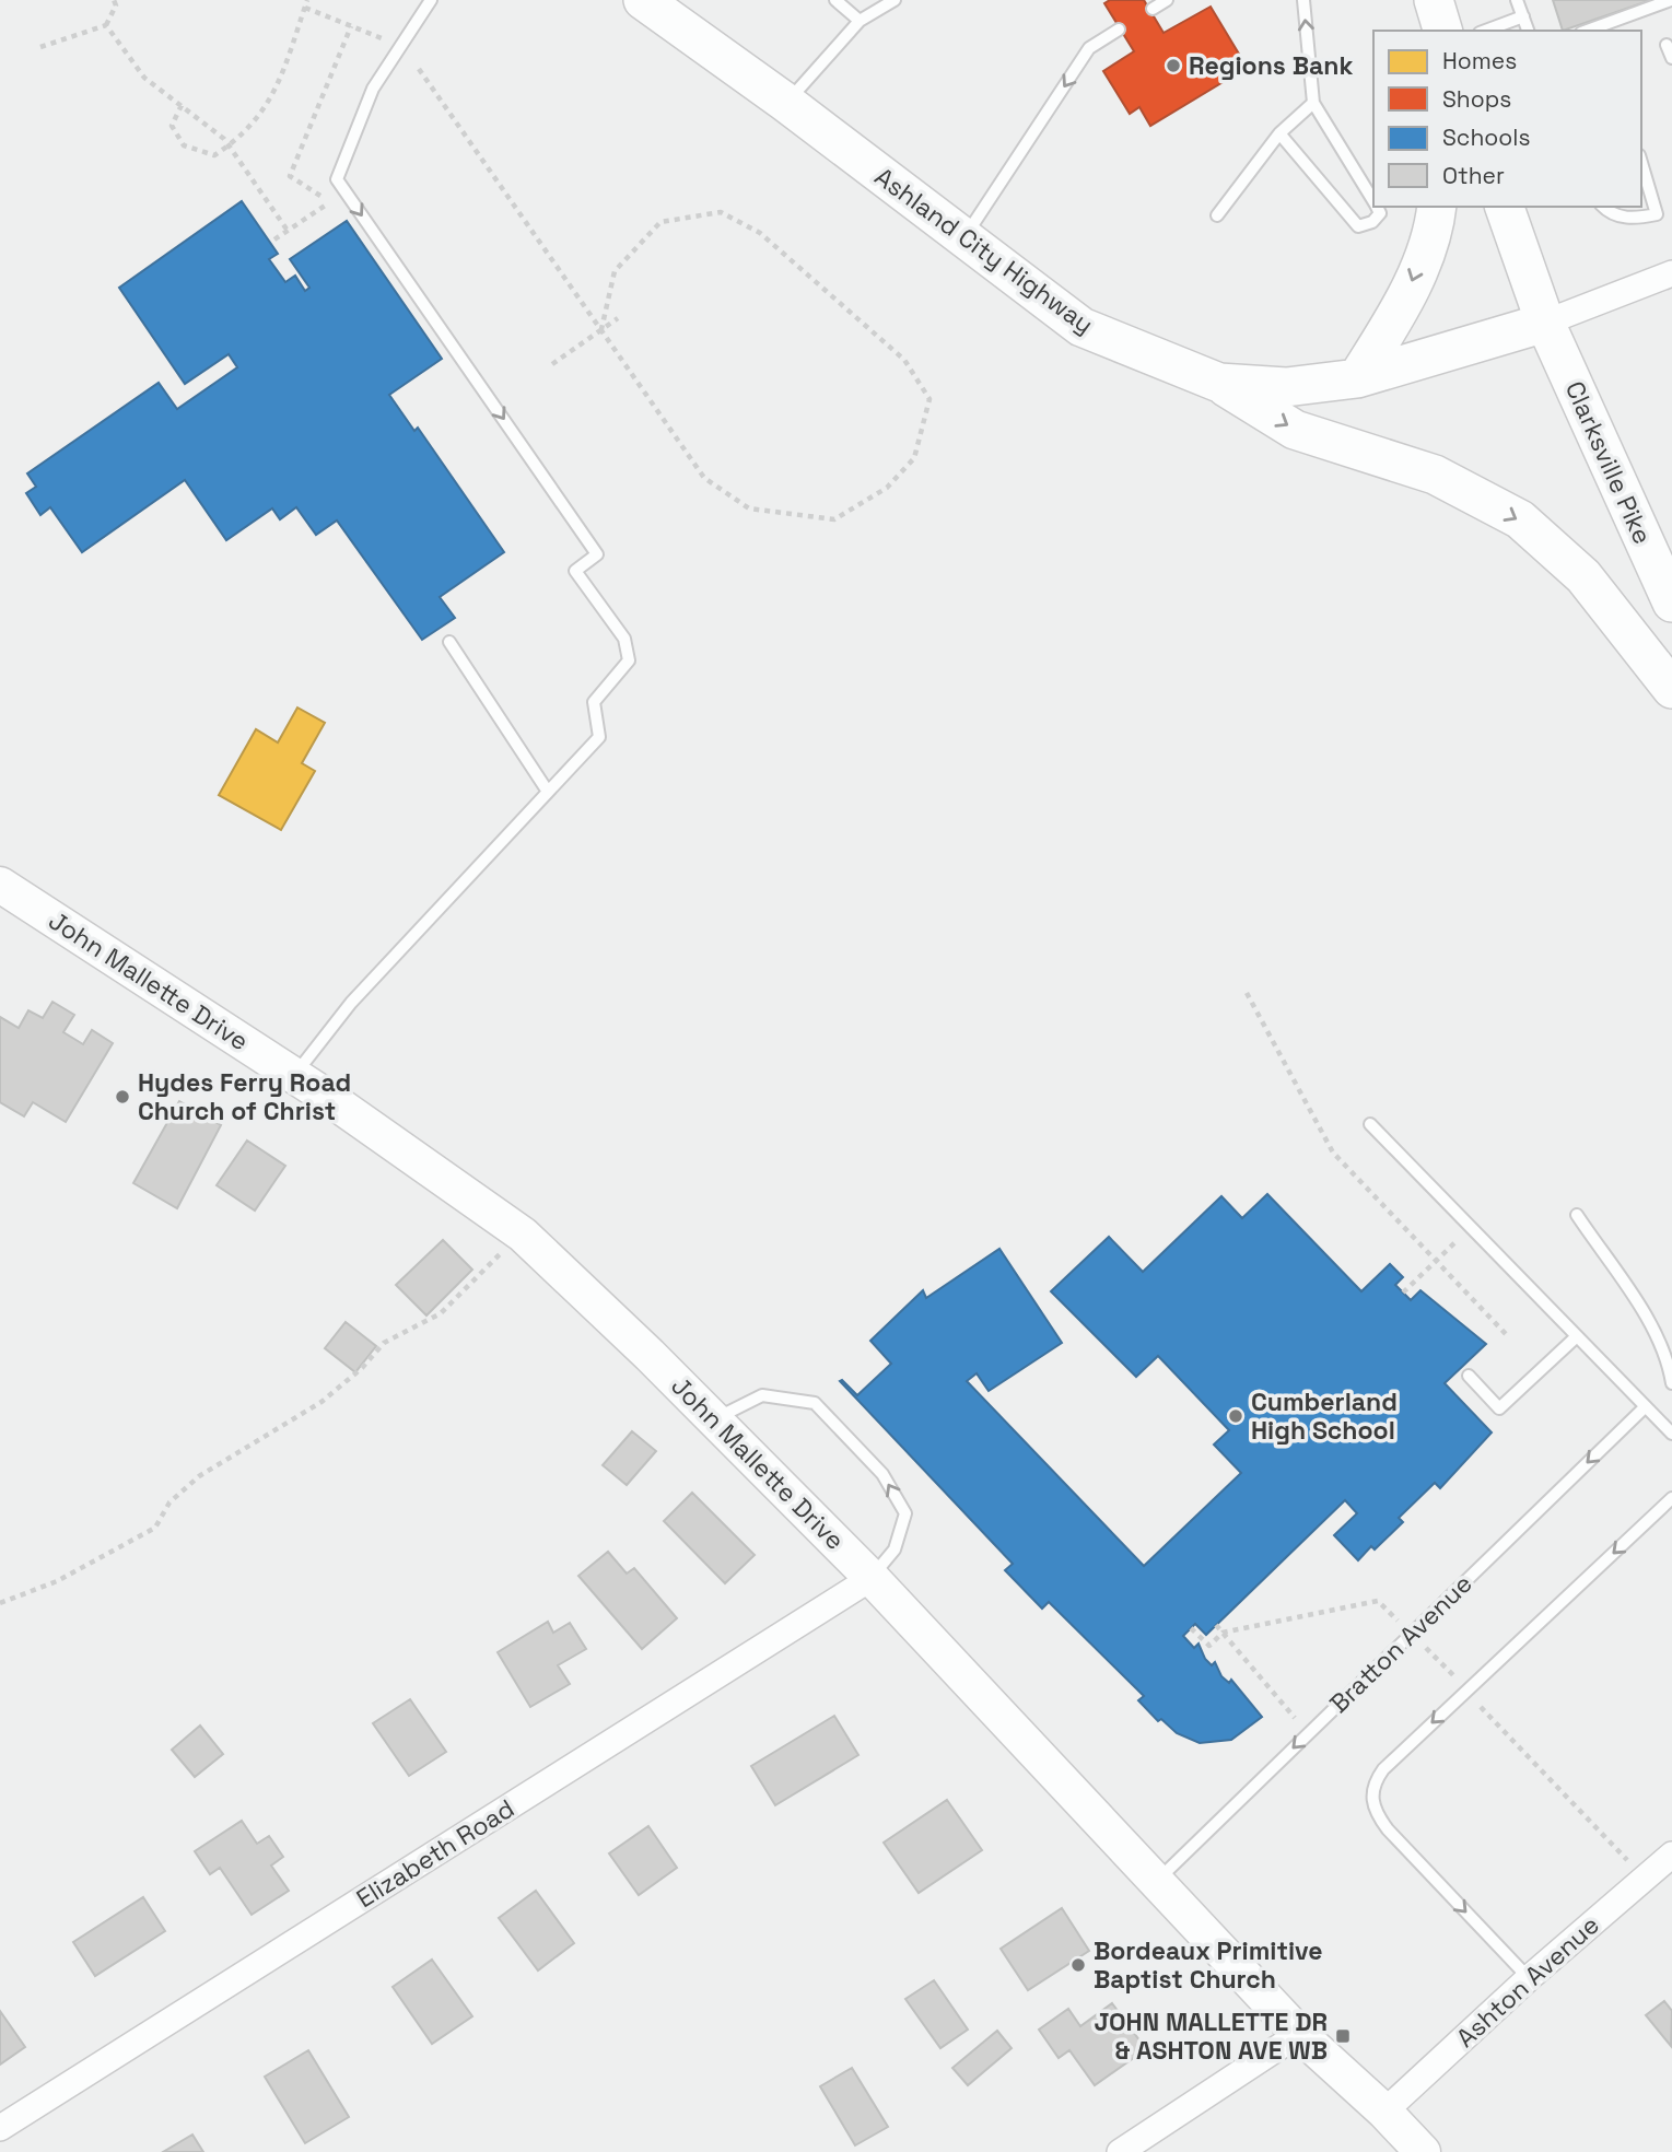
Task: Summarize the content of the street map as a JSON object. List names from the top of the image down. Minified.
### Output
{"streets":{"main road":["Ashland City Highway","Clarksville Pike"],"street":["John Mallette Drive","Elizabeth Road","Ashton Avenue"],"lane":["Bratton Avenue"]},"crossings":[["Ashland City Highway","Clarksville Pike"],["John Mallette Drive","Bratton Avenue"],["John Mallette Drive","Elizabeth Road"],["John Mallette Drive","Ashton Avenue"]],"one_way":["Bratton Avenue"],"places":{"other":["Regions Bank","Hydes Ferry Road Church of Christ","Cumberland High School","Bordeaux Primitive Baptist Church"],"transit":["JOHN MALLETTE DR & ASHTON AVE WB"]},"legend":["Homes","Shops","Schools","Other"]}
